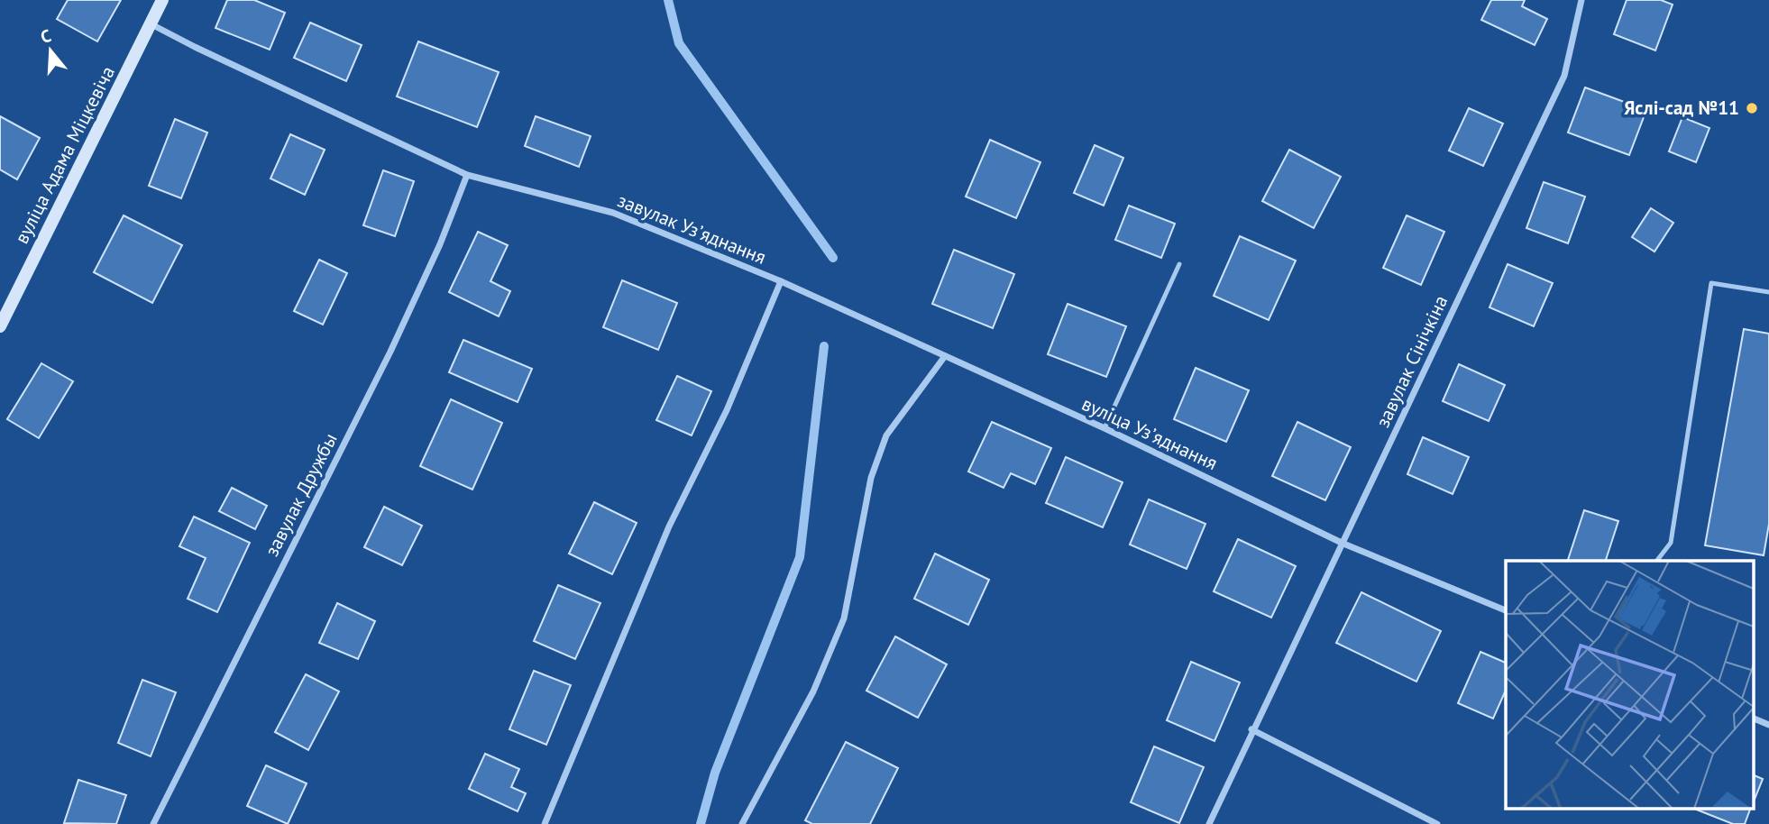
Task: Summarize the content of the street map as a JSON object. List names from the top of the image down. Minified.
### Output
{"streets":{"street":["вуліца Адама Міцкевіча","завулак Узʼяднання","завулак Сінічкіна","вуліца Узʼяднання","завулак Дружбы"]},"crossings":[["вуліца Адама Міцкевіча","завулак Узʼяднання"],["завулак Узʼяднання","вуліца Узʼяднання"],["завулак Узʼяднання","завулак Дружбы"],["завулак Сінічкіна","вуліца Узʼяднання"]],"places":["Яслі-сад №11"],"north":"top"}
